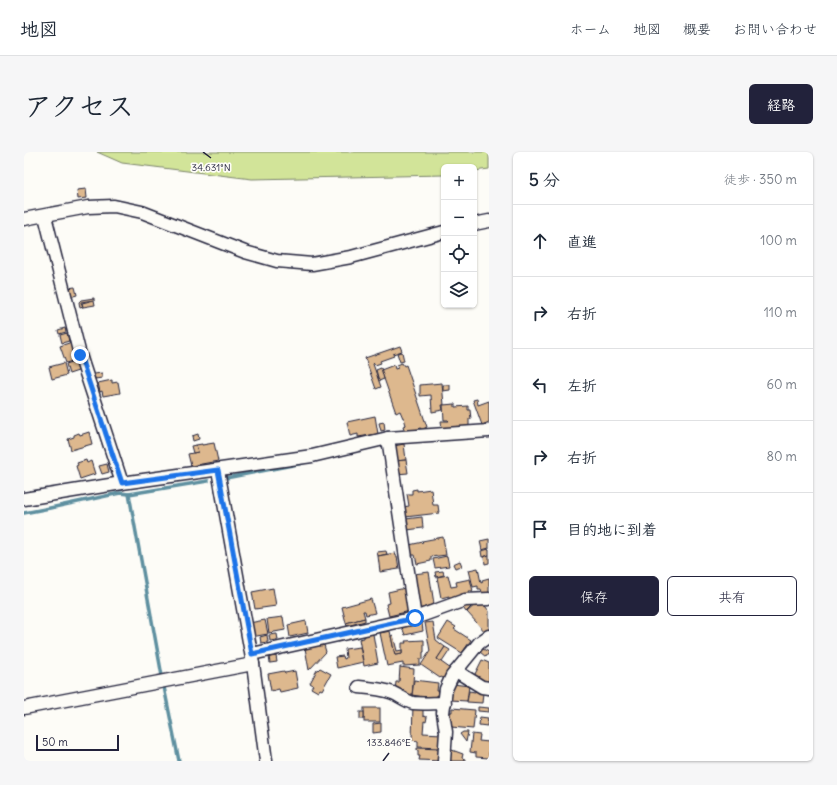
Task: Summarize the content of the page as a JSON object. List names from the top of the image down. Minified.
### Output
{"scale_bar":"50 m","page":{"header":"地図","nav":["ホーム","地図","概要","お問い合わせ"],"title":"アクセス","buttons":["経路",["保存","共有"]],"heading":["5 分","徒歩 · 350 m"],"map_buttons":["+","−"],"list":[["直進","100 m"],["右折","110 m"],["左折","60 m"],["右折","80 m"],"目的地に到着"],"scale":"50 m"},"coordinates":["34.631°N","133.846°E"]}
